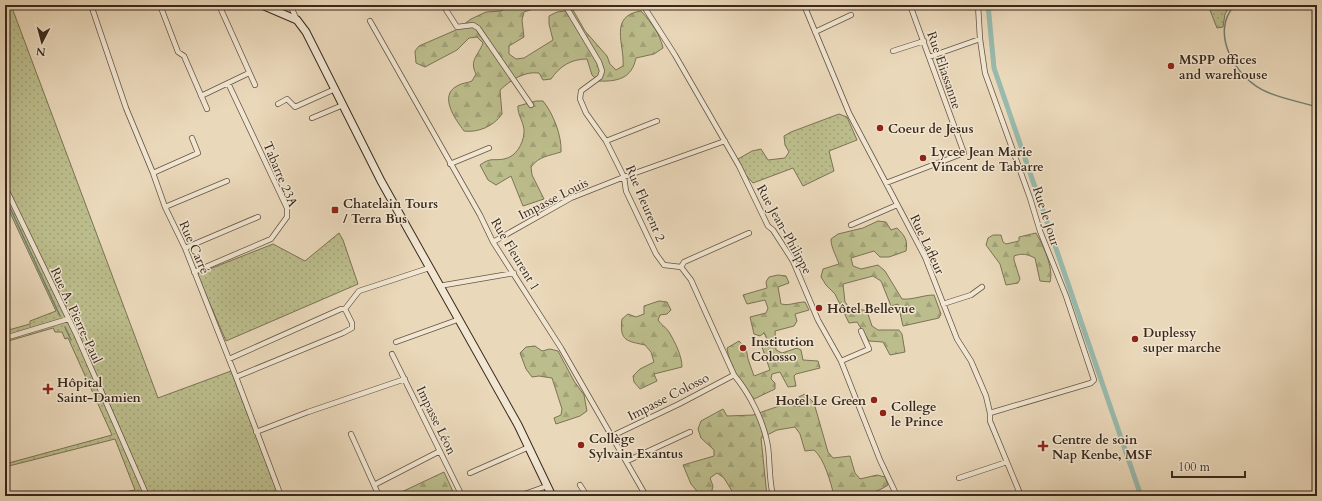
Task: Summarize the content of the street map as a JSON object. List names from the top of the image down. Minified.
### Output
{"streets":{"street":["Rue Eliassanne","Tabarre 23A","Impasse Louis","Rue Fleurent 2","Rue le Jour","Rue Jean-Philippe","Rue Lafleur","Rue Carré","Rue Fleurent 1","Rue A. Pierre-Paul","Impasse Colosso","Impasse Léon"]},"crossings":[["Rue Eliassanne","Rue Lafleur"],["Tabarre 23A","Rue Carré"],["Impasse Louis","Rue Fleurent 2"],["Impasse Louis","Rue Jean-Philippe"],["Impasse Louis","Rue Fleurent 1"],["Rue le Jour","Rue Lafleur"],["Rue Fleurent 1","Impasse Colosso"]],"places":{"other":["MSPP offices and warehouse","Coeur de Jesus","Lycee Jean Marie Vincent de Tabarre","Hôtel Bellevue","Duplessy super marche","Institution Colosso","Hotel Le Green","College le Prince","Collège Sylvain Exantus"],"transit":["Chatelain Tours / Terra Bus"],"health":["Hôpital Saint-Damien","Centre de soin Nap Kenbe, MSF"]},"scale_bar":"100 m","north":"bottom"}
